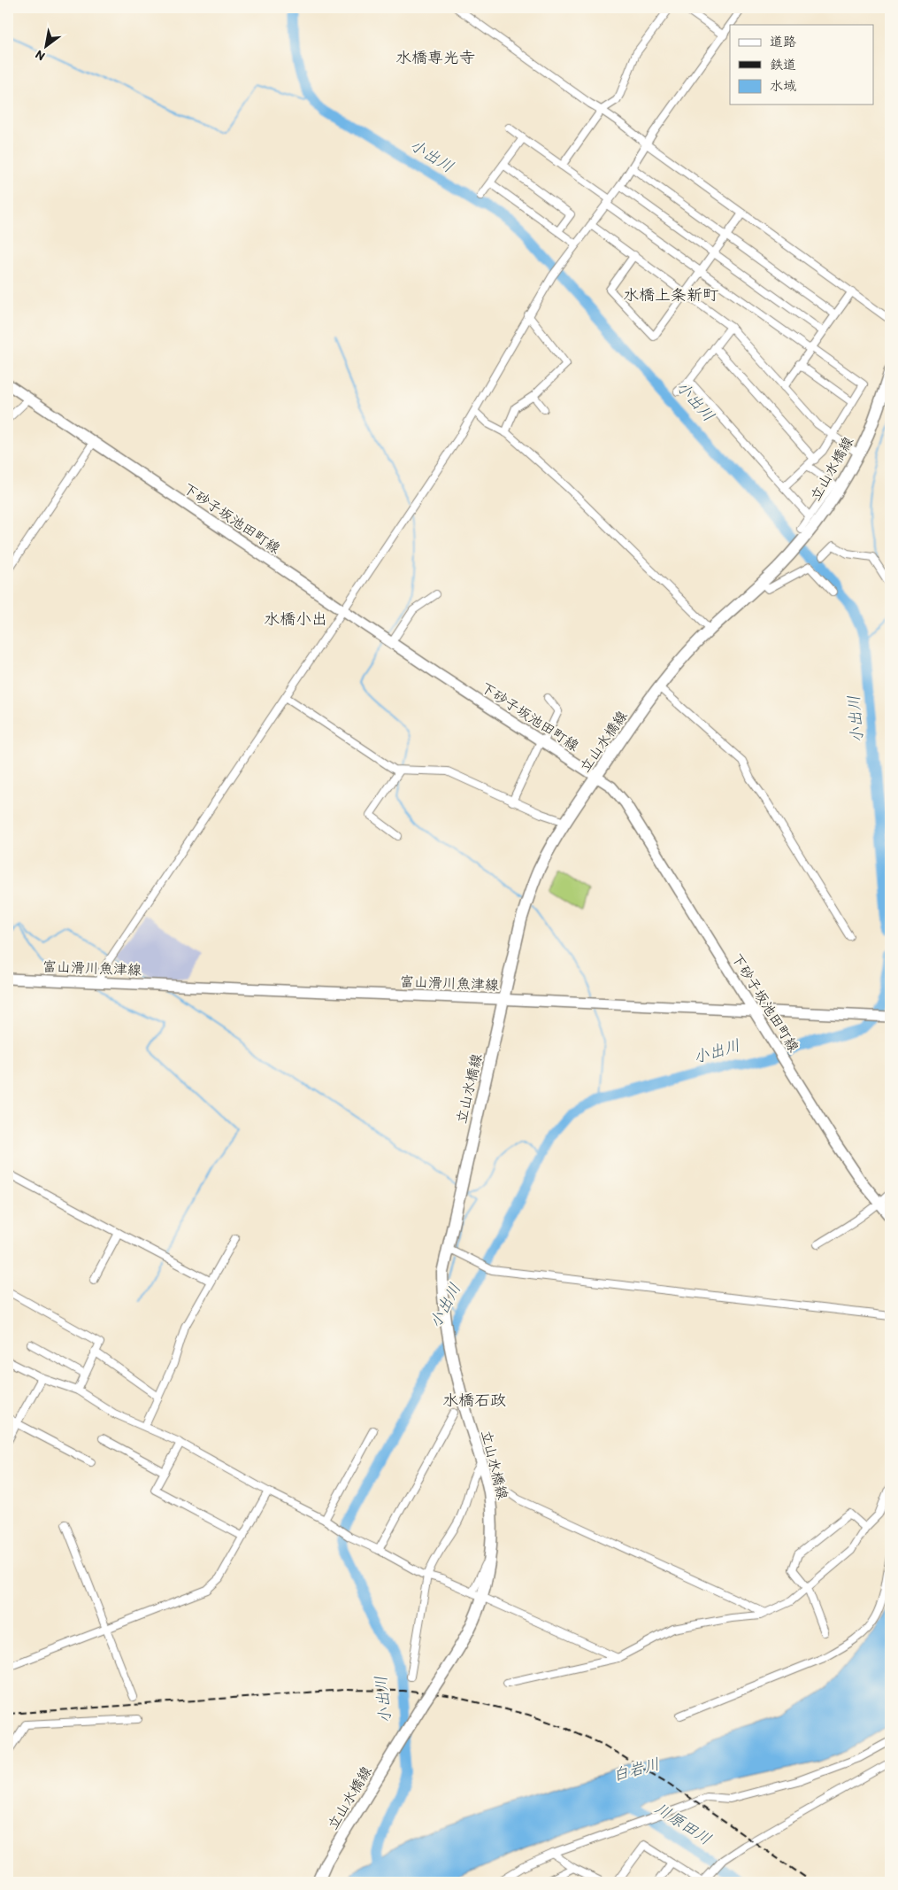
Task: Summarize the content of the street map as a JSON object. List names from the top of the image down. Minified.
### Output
{"streets":{"main road":["立山水橋線","下砂子坂池田町線","富山滑川魚津線"]},"crossings":[["立山水橋線","下砂子坂池田町線"],["立山水橋線","富山滑川魚津線"],["下砂子坂池田町線","富山滑川魚津線"]],"districts":["水橋専光寺","水橋上条新町","水橋小出","水橋石政"],"water":["小出川","白岩川","川原田川"],"legend":["道路","鉄道","水域"],"north":"bottom left"}
